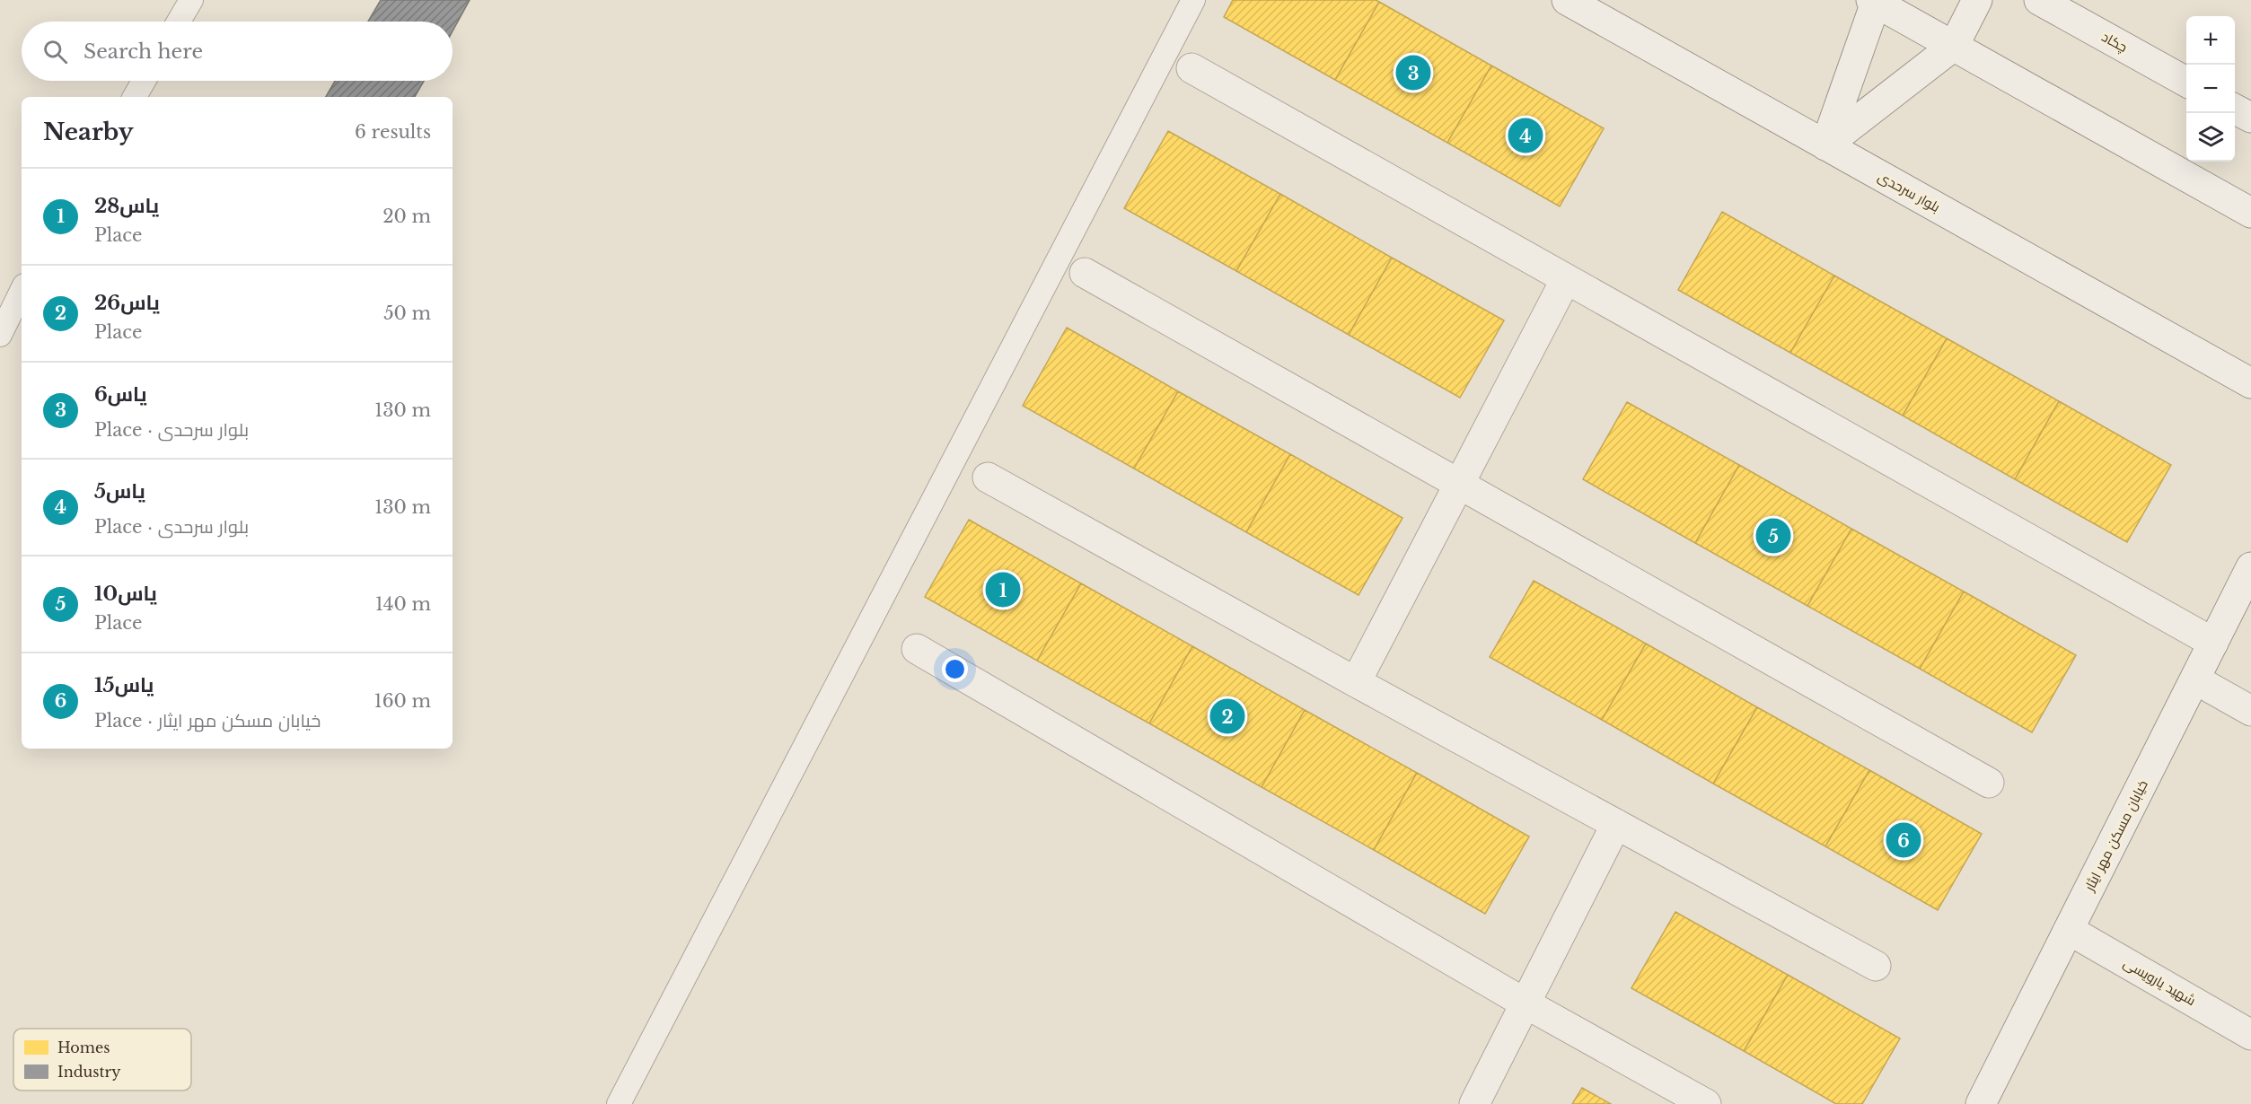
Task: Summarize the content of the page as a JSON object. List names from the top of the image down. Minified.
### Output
{"streets":{"street":["چکاد","بلوار سرحدی","خیابان مسکن مهر ایثار","شهید یارویسی"]},"crossings":[["خیابان مسکن مهر ایثار","شهید یارویسی"]],"legend":["Homes","Industry"],"page":{"map_buttons":["+","−"],"search":"Search here","pins":["3","4","5","1","2","6"],"heading":["Nearby","6 results"],"list":[{"mark":"1","name":"یاس28","note":"Place","value":"20 m"},{"mark":"2","name":"یاس26","note":"Place","value":"50 m"},{"mark":"3","name":"یاس6","note":"Place · بلوار سرحدی","value":"130 m"},{"mark":"4","name":"یاس5","note":"Place · بلوار سرحدی","value":"130 m"},{"mark":"5","name":"یاس10","note":"Place","value":"140 m"},{"mark":"6","name":"یاس15","note":"Place · خیابان مسکن مهر ایثار","value":"160 m"}]}}
